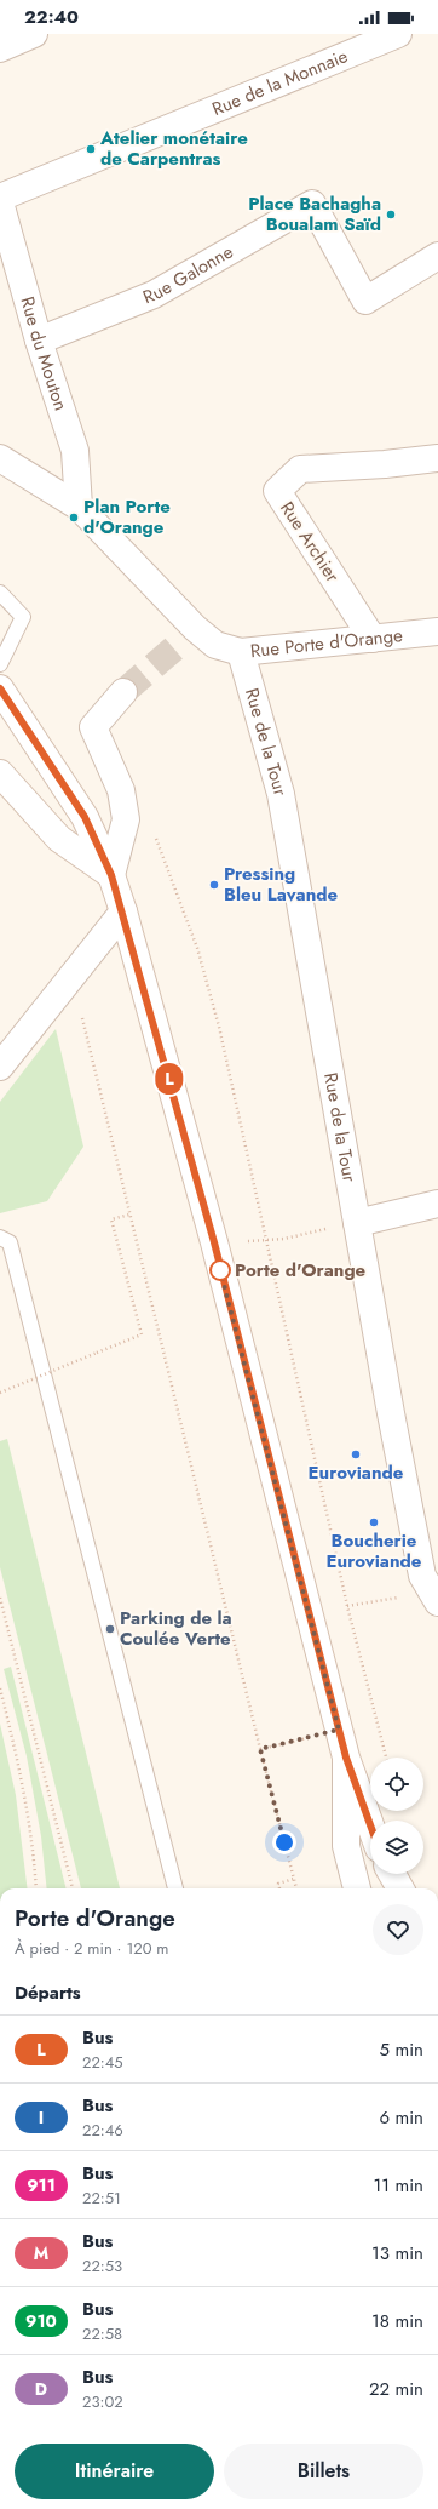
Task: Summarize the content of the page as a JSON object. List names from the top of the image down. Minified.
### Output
{"streets":{"street":["Rue de la Monnaie","Rue Galonne","Rue du Mouton","Rue Archier","Rue Porte d'Orange","Rue de la Tour"]},"crossings":[["Rue Galonne","Rue du Mouton"],["Rue du Mouton","Rue Porte d'Orange"],["Rue Archier","Rue Porte d'Orange"],["Rue Porte d'Orange","Rue de la Tour"]],"places":["Atelier monétaire de Carpentras","Place Bachagha Boualam Saïd","Plan Porte d'Orange","Pressing Bleu Lavande","Porte d'Orange","Euroviande","Boucherie Euroviande","Parking de la Coulée Verte"],"lines":["bus line L"],"page":{"status":"22:40","on_map":"L","heading":[["Porte d'Orange","À pied · 2 min · 120 m"],"Départs"],"list":[{"mark":"L","name":"Bus","note":"22:45","value":"5 min"},{"mark":"I","name":"Bus","note":"22:46","value":"6 min"},{"mark":"911","name":"Bus","note":"22:51","value":"11 min"},{"mark":"M","name":"Bus","note":"22:53","value":"13 min"},{"mark":"910","name":"Bus","note":"22:58","value":"18 min"},{"mark":"D","name":"Bus","note":"23:02","value":"22 min"}],"buttons":["Itinéraire","Billets"]}}
